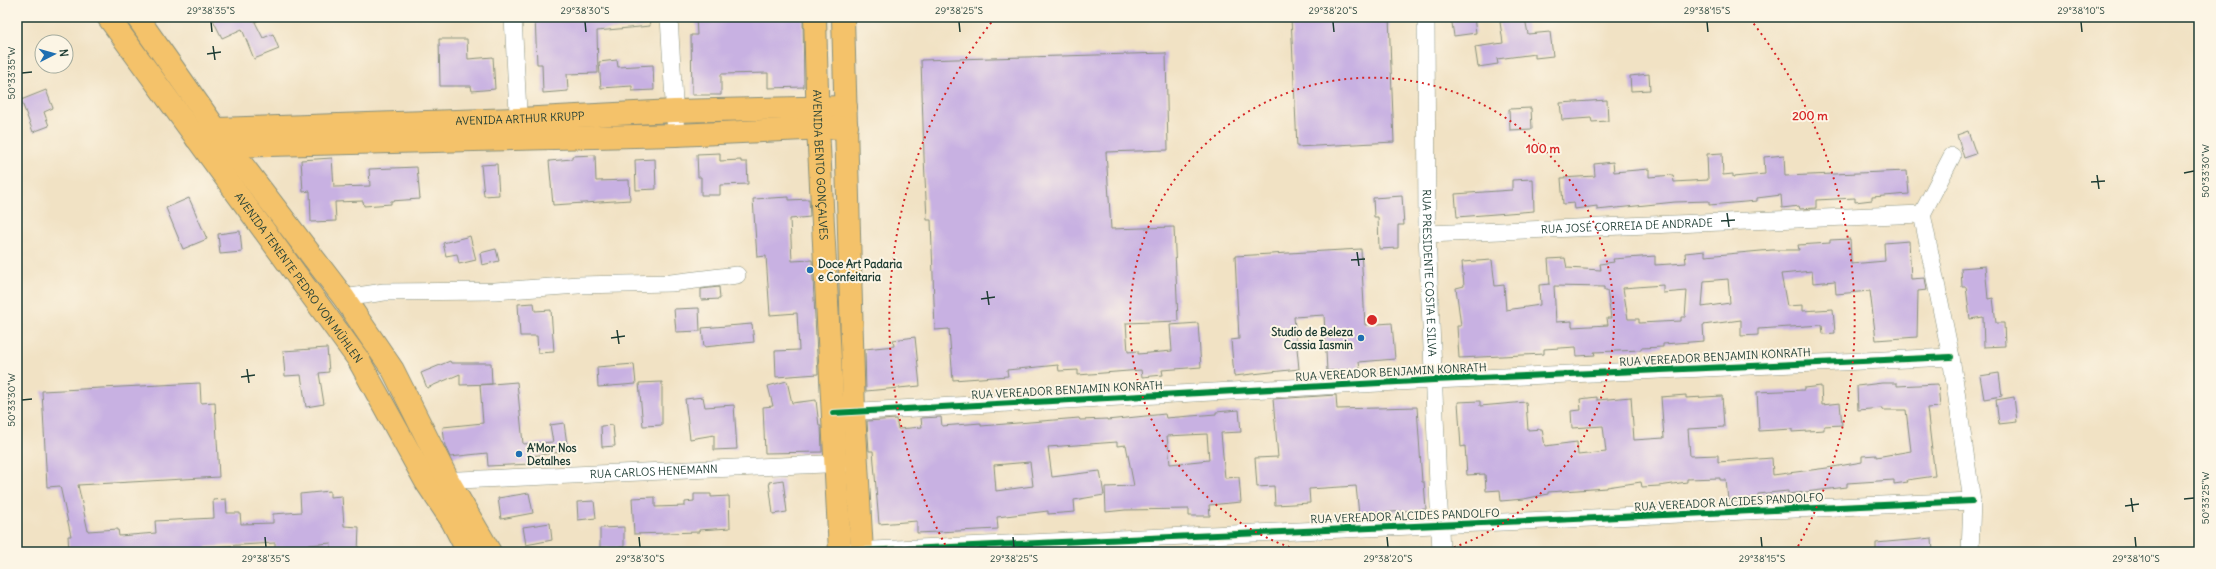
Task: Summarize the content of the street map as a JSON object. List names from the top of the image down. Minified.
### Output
{"streets":{"main road":["AVENIDA ARTHUR KRUPP","AVENIDA BENTO GONÇALVES","AVENIDA TENENTE PEDRO VON MÜHLEN"],"street":["RUA JOSÉ CORREIA DE ANDRADE","RUA PRESIDENTE COSTA E SILVA","RUA VEREADOR BENJAMIN KONRATH","RUA CARLOS HENEMANN","RUA VEREADOR ALCIDES PANDOLFO"]},"crossings":[["AVENIDA ARTHUR KRUPP","AVENIDA BENTO GONÇALVES"],["AVENIDA ARTHUR KRUPP","AVENIDA TENENTE PEDRO VON MÜHLEN"],["AVENIDA BENTO GONÇALVES","RUA VEREADOR BENJAMIN KONRATH"],["AVENIDA BENTO GONÇALVES","RUA CARLOS HENEMANN"],["AVENIDA BENTO GONÇALVES","RUA VEREADOR ALCIDES PANDOLFO"],["RUA JOSÉ CORREIA DE ANDRADE","RUA PRESIDENTE COSTA E SILVA"],["RUA PRESIDENTE COSTA E SILVA","RUA VEREADOR BENJAMIN KONRATH"],["RUA PRESIDENTE COSTA E SILVA","RUA VEREADOR ALCIDES PANDOLFO"],["AVENIDA TENENTE PEDRO VON MÜHLEN","RUA CARLOS HENEMANN"]],"places":["Doce Art Padaria e Confeitaria","Studio de Beleza Cassia Iasmin","A'Mor Nos Detalhes"],"north":"right","coordinates":["29°38'35\"S","29°38'30\"S","29°38'25\"S","29°38'20\"S","29°38'15\"S","29°38'10\"S","50°33'35\"W","50°33'30\"W","50°33'25\"W"],"rings":["200 m","100 m"]}
